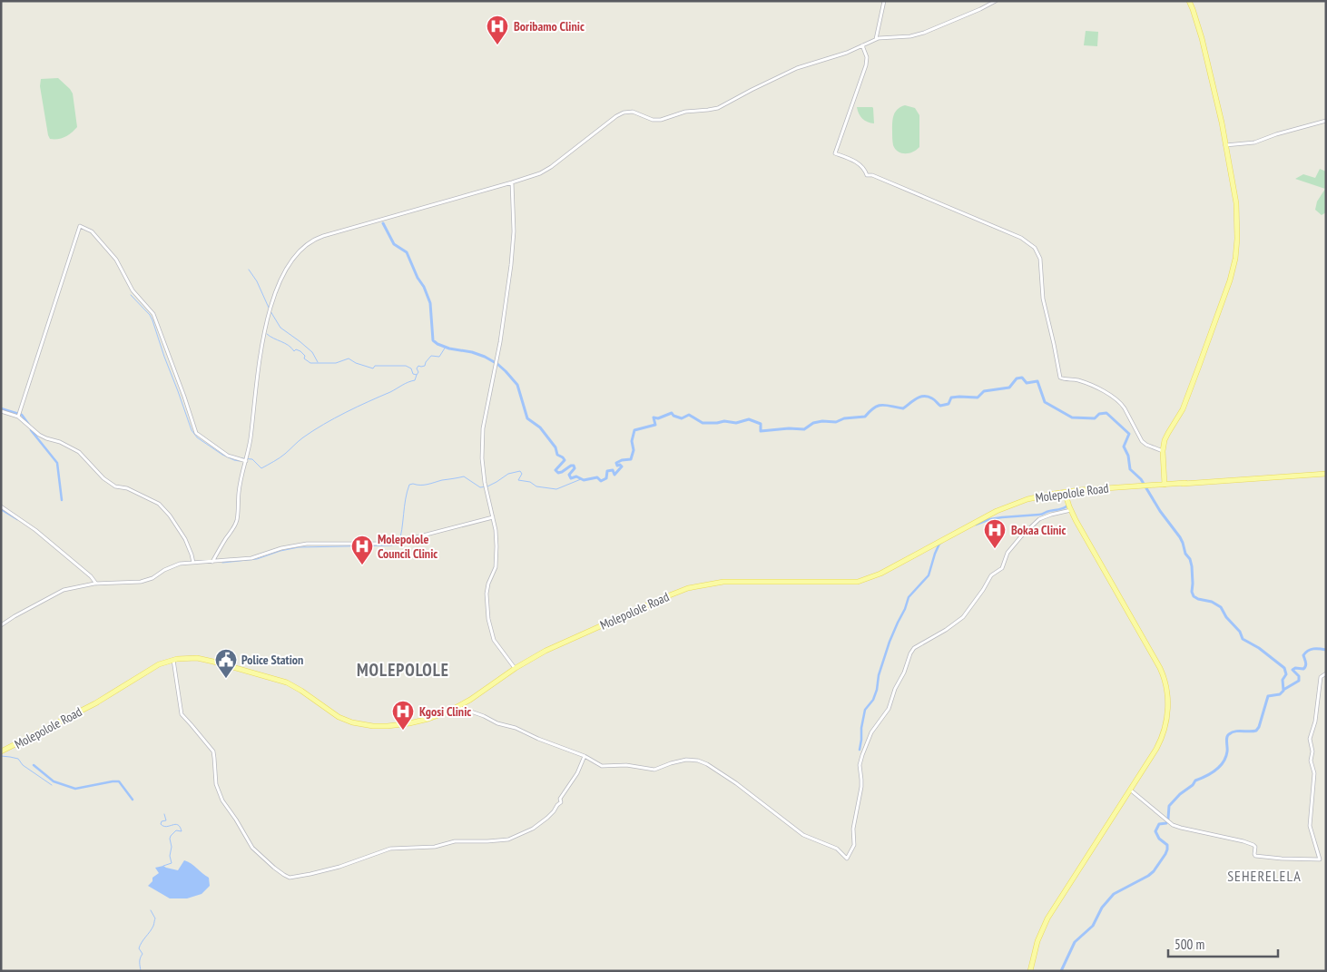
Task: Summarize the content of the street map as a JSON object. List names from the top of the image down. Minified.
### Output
{"streets":{"main road":["Molepolole Road"]},"districts":["MOLEPOLOLE","SEHERELELA"],"places":{"hospital":["Boribamo Clinic","Bokaa Clinic","Molepolole Council Clinic","Kgosi Clinic"],"public building":["Police Station"]},"scale_bar":"500 m"}
